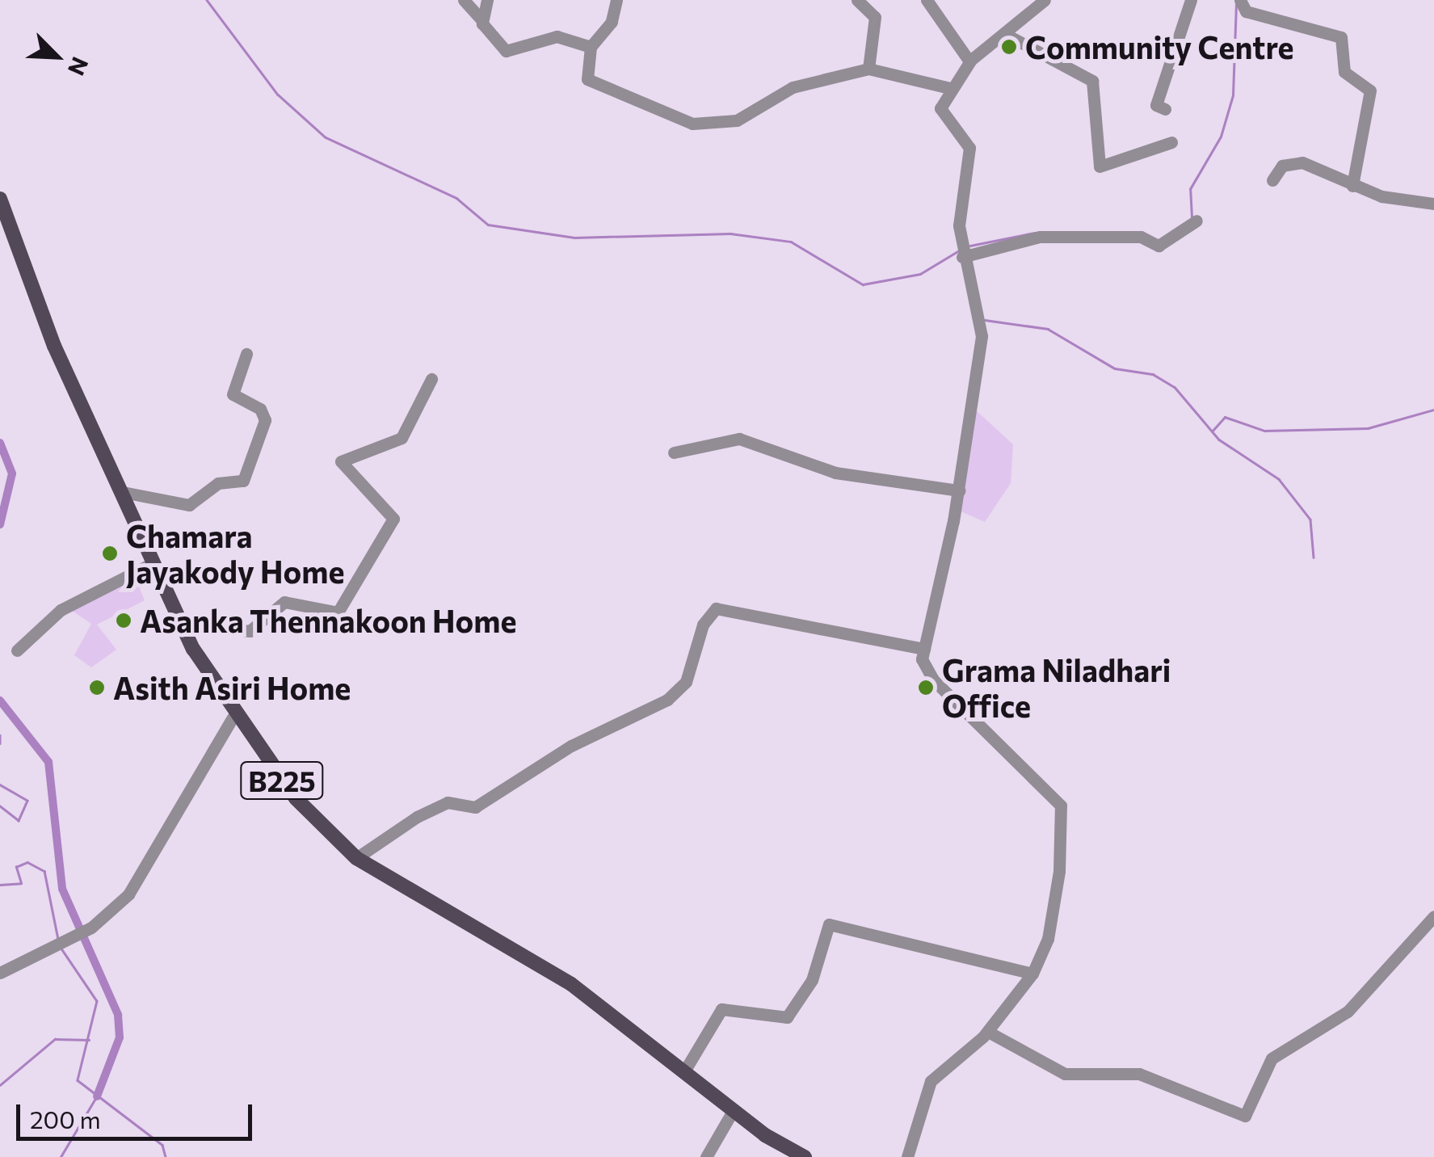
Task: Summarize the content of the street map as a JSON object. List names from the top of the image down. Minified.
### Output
{"streets":{"main road":["B225"]},"places":["Community Centre","Chamara Jayakody Home","Asanka Thennakoon Home","Asith Asiri Home","Grama Niladhari Office"],"scale_bar":"200 m","north":"bottom right"}
